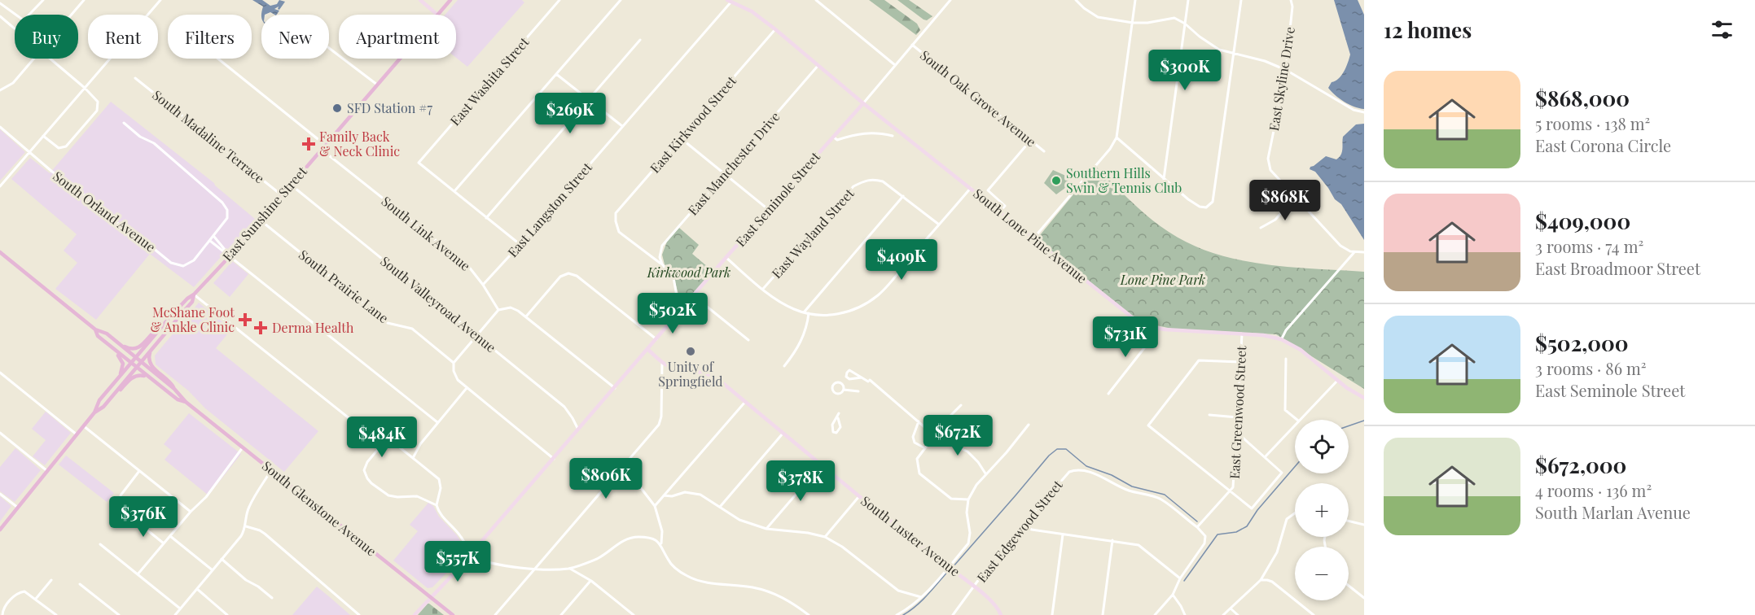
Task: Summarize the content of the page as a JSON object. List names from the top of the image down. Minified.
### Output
{"streets":{"main road":["East Sunshine Street","South Glenstone Avenue"],"street":["East Skyline Drive","East Washita Street","South Oak Grove Avenue","East Kirkwood Street","South Madaline Terrace","East Manchester Drive","East Seminole Street","East Langston Street","South Orland Avenue","South Link Avenue","East Wayland Street","South Lone Pine Avenue","South Prairie Lane","South Valleyroad Avenue","East Greenwood Street","East Edgewood Street","South Luster Avenue"]},"crossings":[["South Oak Grove Avenue","East Seminole Street"],["East Kirkwood Street","East Manchester Drive"],["East Kirkwood Street","South Lone Pine Avenue"],["South Madaline Terrace","East Sunshine Street"],["East Manchester Drive","South Lone Pine Avenue"],["East Seminole Street","South Lone Pine Avenue"],["East Seminole Street","South Valleyroad Avenue"],["East Seminole Street","South Glenstone Avenue"],["East Seminole Street","South Luster Avenue"],["East Langston Street","South Link Avenue"],["East Langston Street","South Lone Pine Avenue"],["East Sunshine Street","South Link Avenue"],["East Sunshine Street","South Prairie Lane"],["East Sunshine Street","South Valleyroad Avenue"],["East Sunshine Street","South Glenstone Avenue"],["South Lone Pine Avenue","East Greenwood Street"],["East Edgewood Street","South Luster Avenue"]],"parks":["Kirkwood Park","Lone Pine Park"],"places":{"other":["SFD Station #7","Southern Hills Swin & Tennis Club","Unity of Springfield"],"health":["Family Back & Neck Clinic","McShane Foot & Ankle Clinic","Derma Health"]},"page":{"heading":"12 homes","chip":["Buy","Rent","Filters","New","Apartment"],"price":["$300K","$269K","$868K","$409K","$502K","$731K","$672K","$484K","$806K","$378K","$376K","$557K"],"list":[{"name":"$868,000","note":"5 rooms · 138 m² · East Corona Circle"},{"name":"$409,000","note":"3 rooms · 74 m² · East Broadmoor Street"},{"name":"$502,000","note":"3 rooms · 86 m² · East Seminole Street"},{"name":"$672,000","note":"4 rooms · 136 m² · South Marlan Avenue"}],"map_buttons":["+","−"]}}
